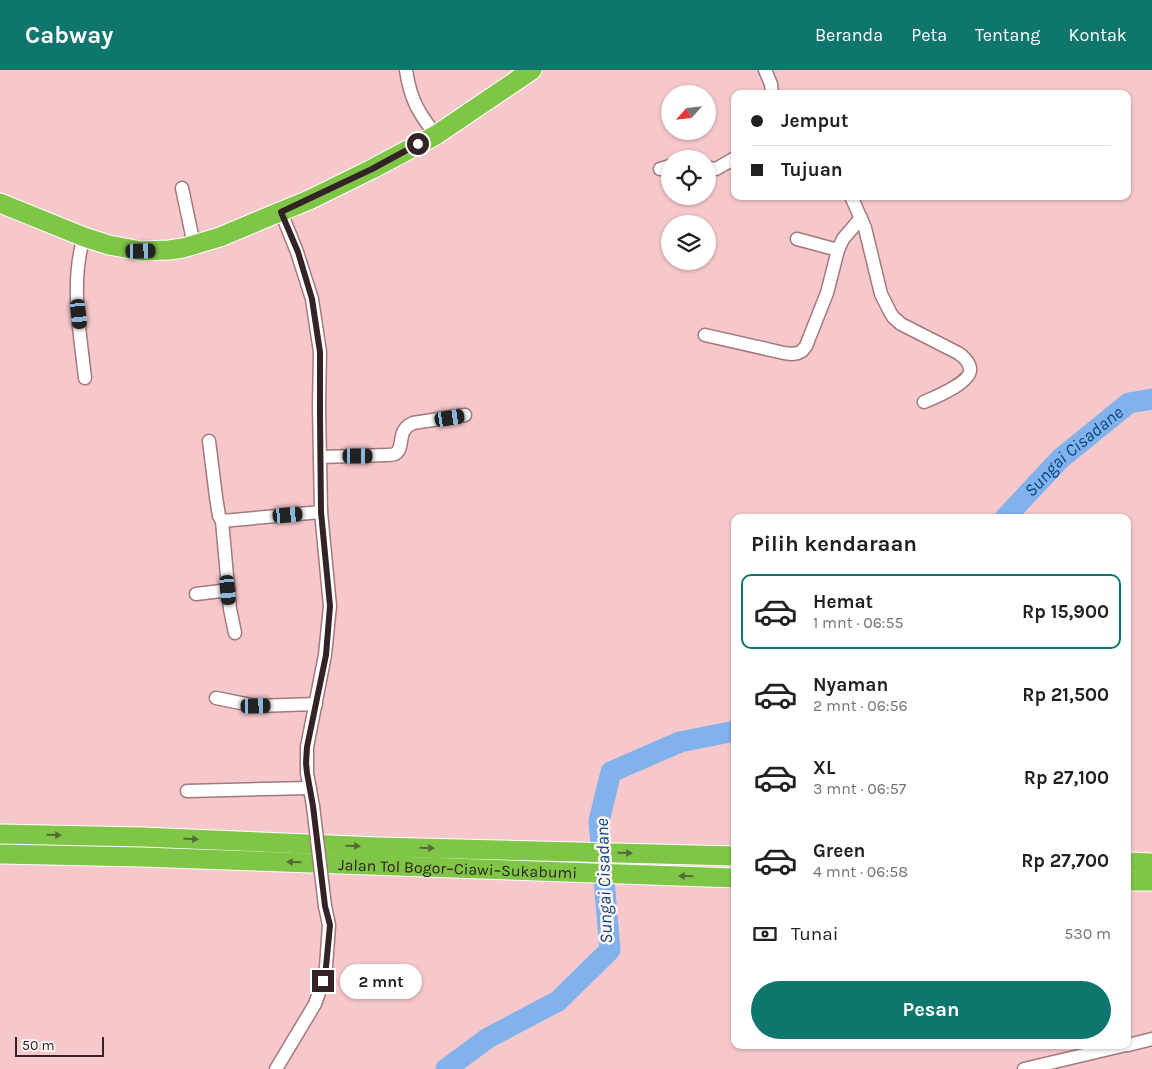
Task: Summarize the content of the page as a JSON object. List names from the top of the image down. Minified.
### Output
{"streets":{"highway":["Jalan Tol Bogor–Ciawi–Sukabumi"]},"water":["Sungai Cisadane"],"scale_bar":"50 m","north":"bottom left","page":{"header":"Cabway","nav":["Beranda","Peta","Tentang","Kontak"],"banner":["Jemput","Tujuan"],"heading":"Pilih kendaraan","list":[{"name":"Hemat","note":"1 mnt · 06:55","value":"Rp 15,900"},{"name":"Nyaman","note":"2 mnt · 06:56","value":"Rp 21,500"},{"name":"XL","note":"3 mnt · 06:57","value":"Rp 27,100"},{"name":"Green","note":"4 mnt · 06:58","value":"Rp 27,700"}],"pay":["Tunai","530 m"],"bubble":"2 mnt","buttons":"Pesan","scale":"50 m"}}
